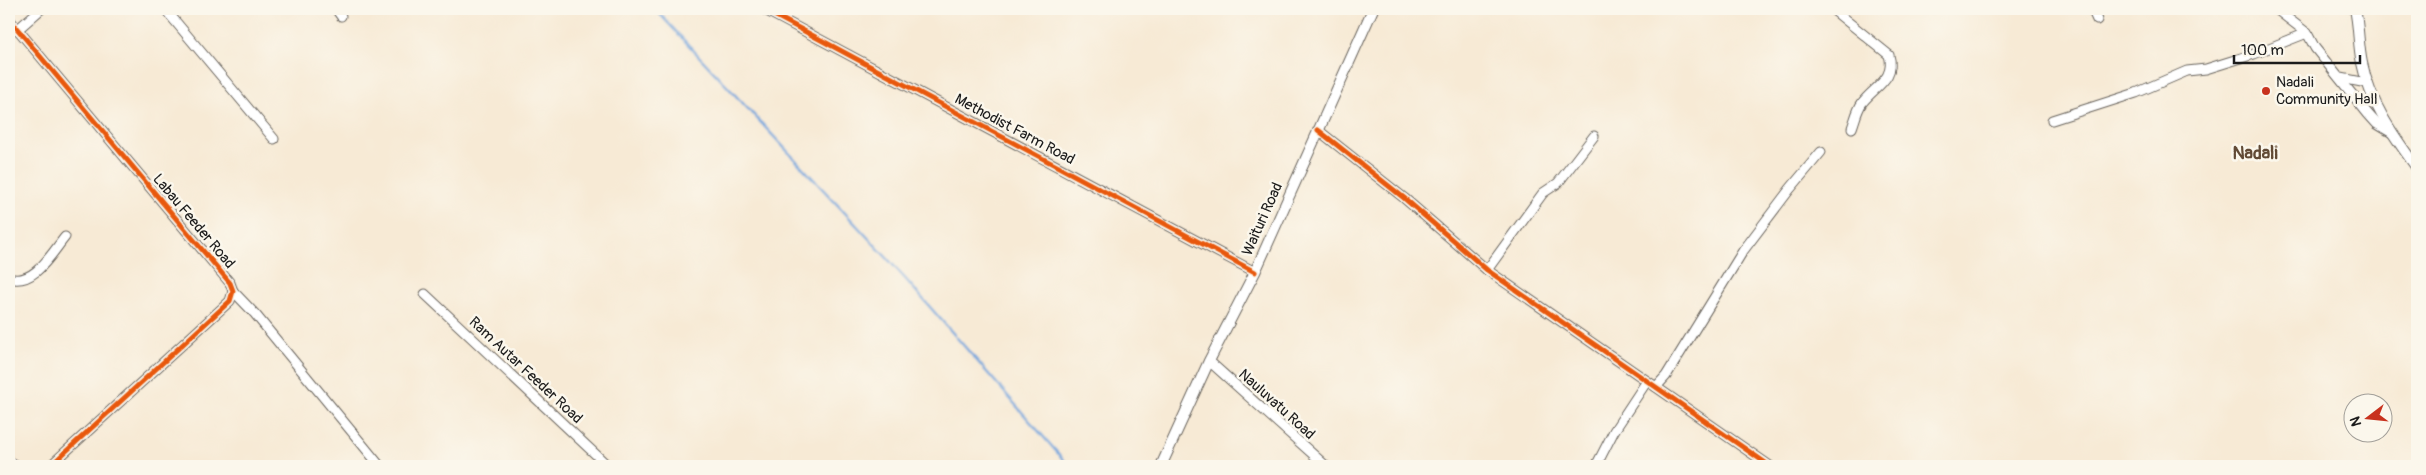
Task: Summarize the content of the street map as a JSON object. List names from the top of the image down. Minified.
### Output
{"streets":{"main road":["Waituri Road"],"street":["Methodist Farm Road","Labau Feeder Road","Ram Autar Feeder Road","Nauluvatu Road"]},"crossings":[["Methodist Farm Road","Waituri Road"],["Waituri Road","Nauluvatu Road"]],"districts":["Nadali"],"places":["Nadali Community Hall"],"scale_bar":"100 m","north":"left"}
